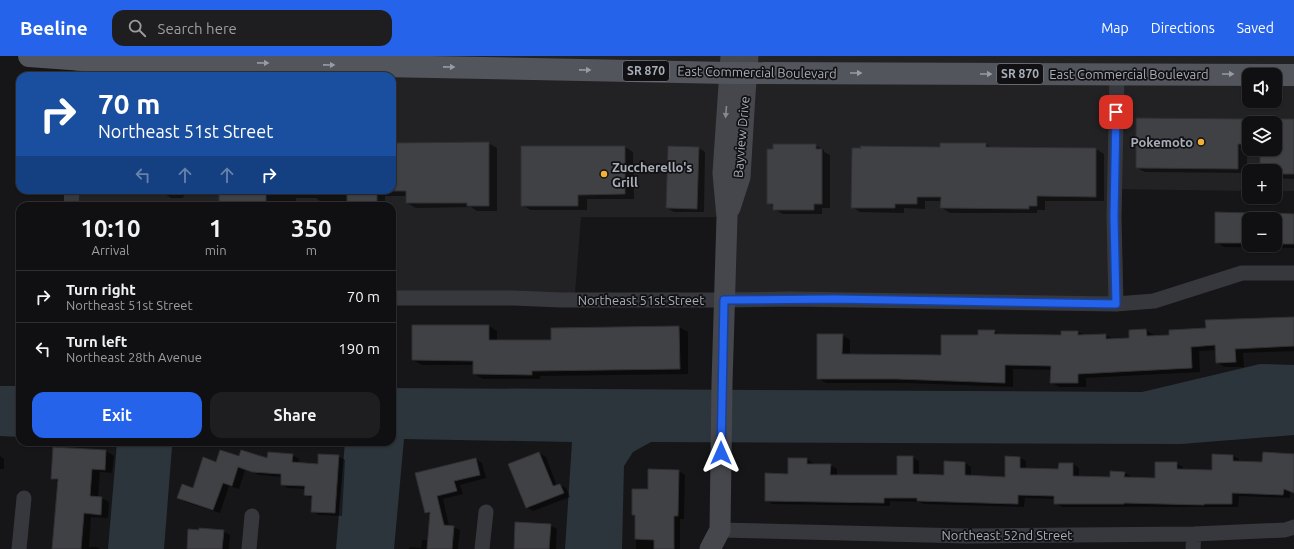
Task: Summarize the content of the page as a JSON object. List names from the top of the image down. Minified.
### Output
{"streets":{"main road":["SR 870","East Commercial Boulevard"],"street":["Bayview Drive","Northeast 51st Street","Northeast 52nd Street"]},"crossings":[["East Commercial Boulevard","Bayview Drive"],["Bayview Drive","Northeast 51st Street"],["Bayview Drive","Northeast 52nd Street"]],"one_way":["East Commercial Boulevard"],"places":["Pokemoto","Zuccherello's Grill"],"page":{"header":"Beeline","search":"Search here","nav":["Map","Directions","Saved"],"map_buttons":["+","−"],"turn":["70 m","Northeast 51st Street"],"eta":["10:10","Arrival","1","min","350","m"],"list":[{"name":"Turn right","note":"Northeast 51st Street","value":"70 m"},{"name":"Turn left","note":"Northeast 28th Avenue","value":"190 m"}],"buttons":["Exit","Share"]}}
